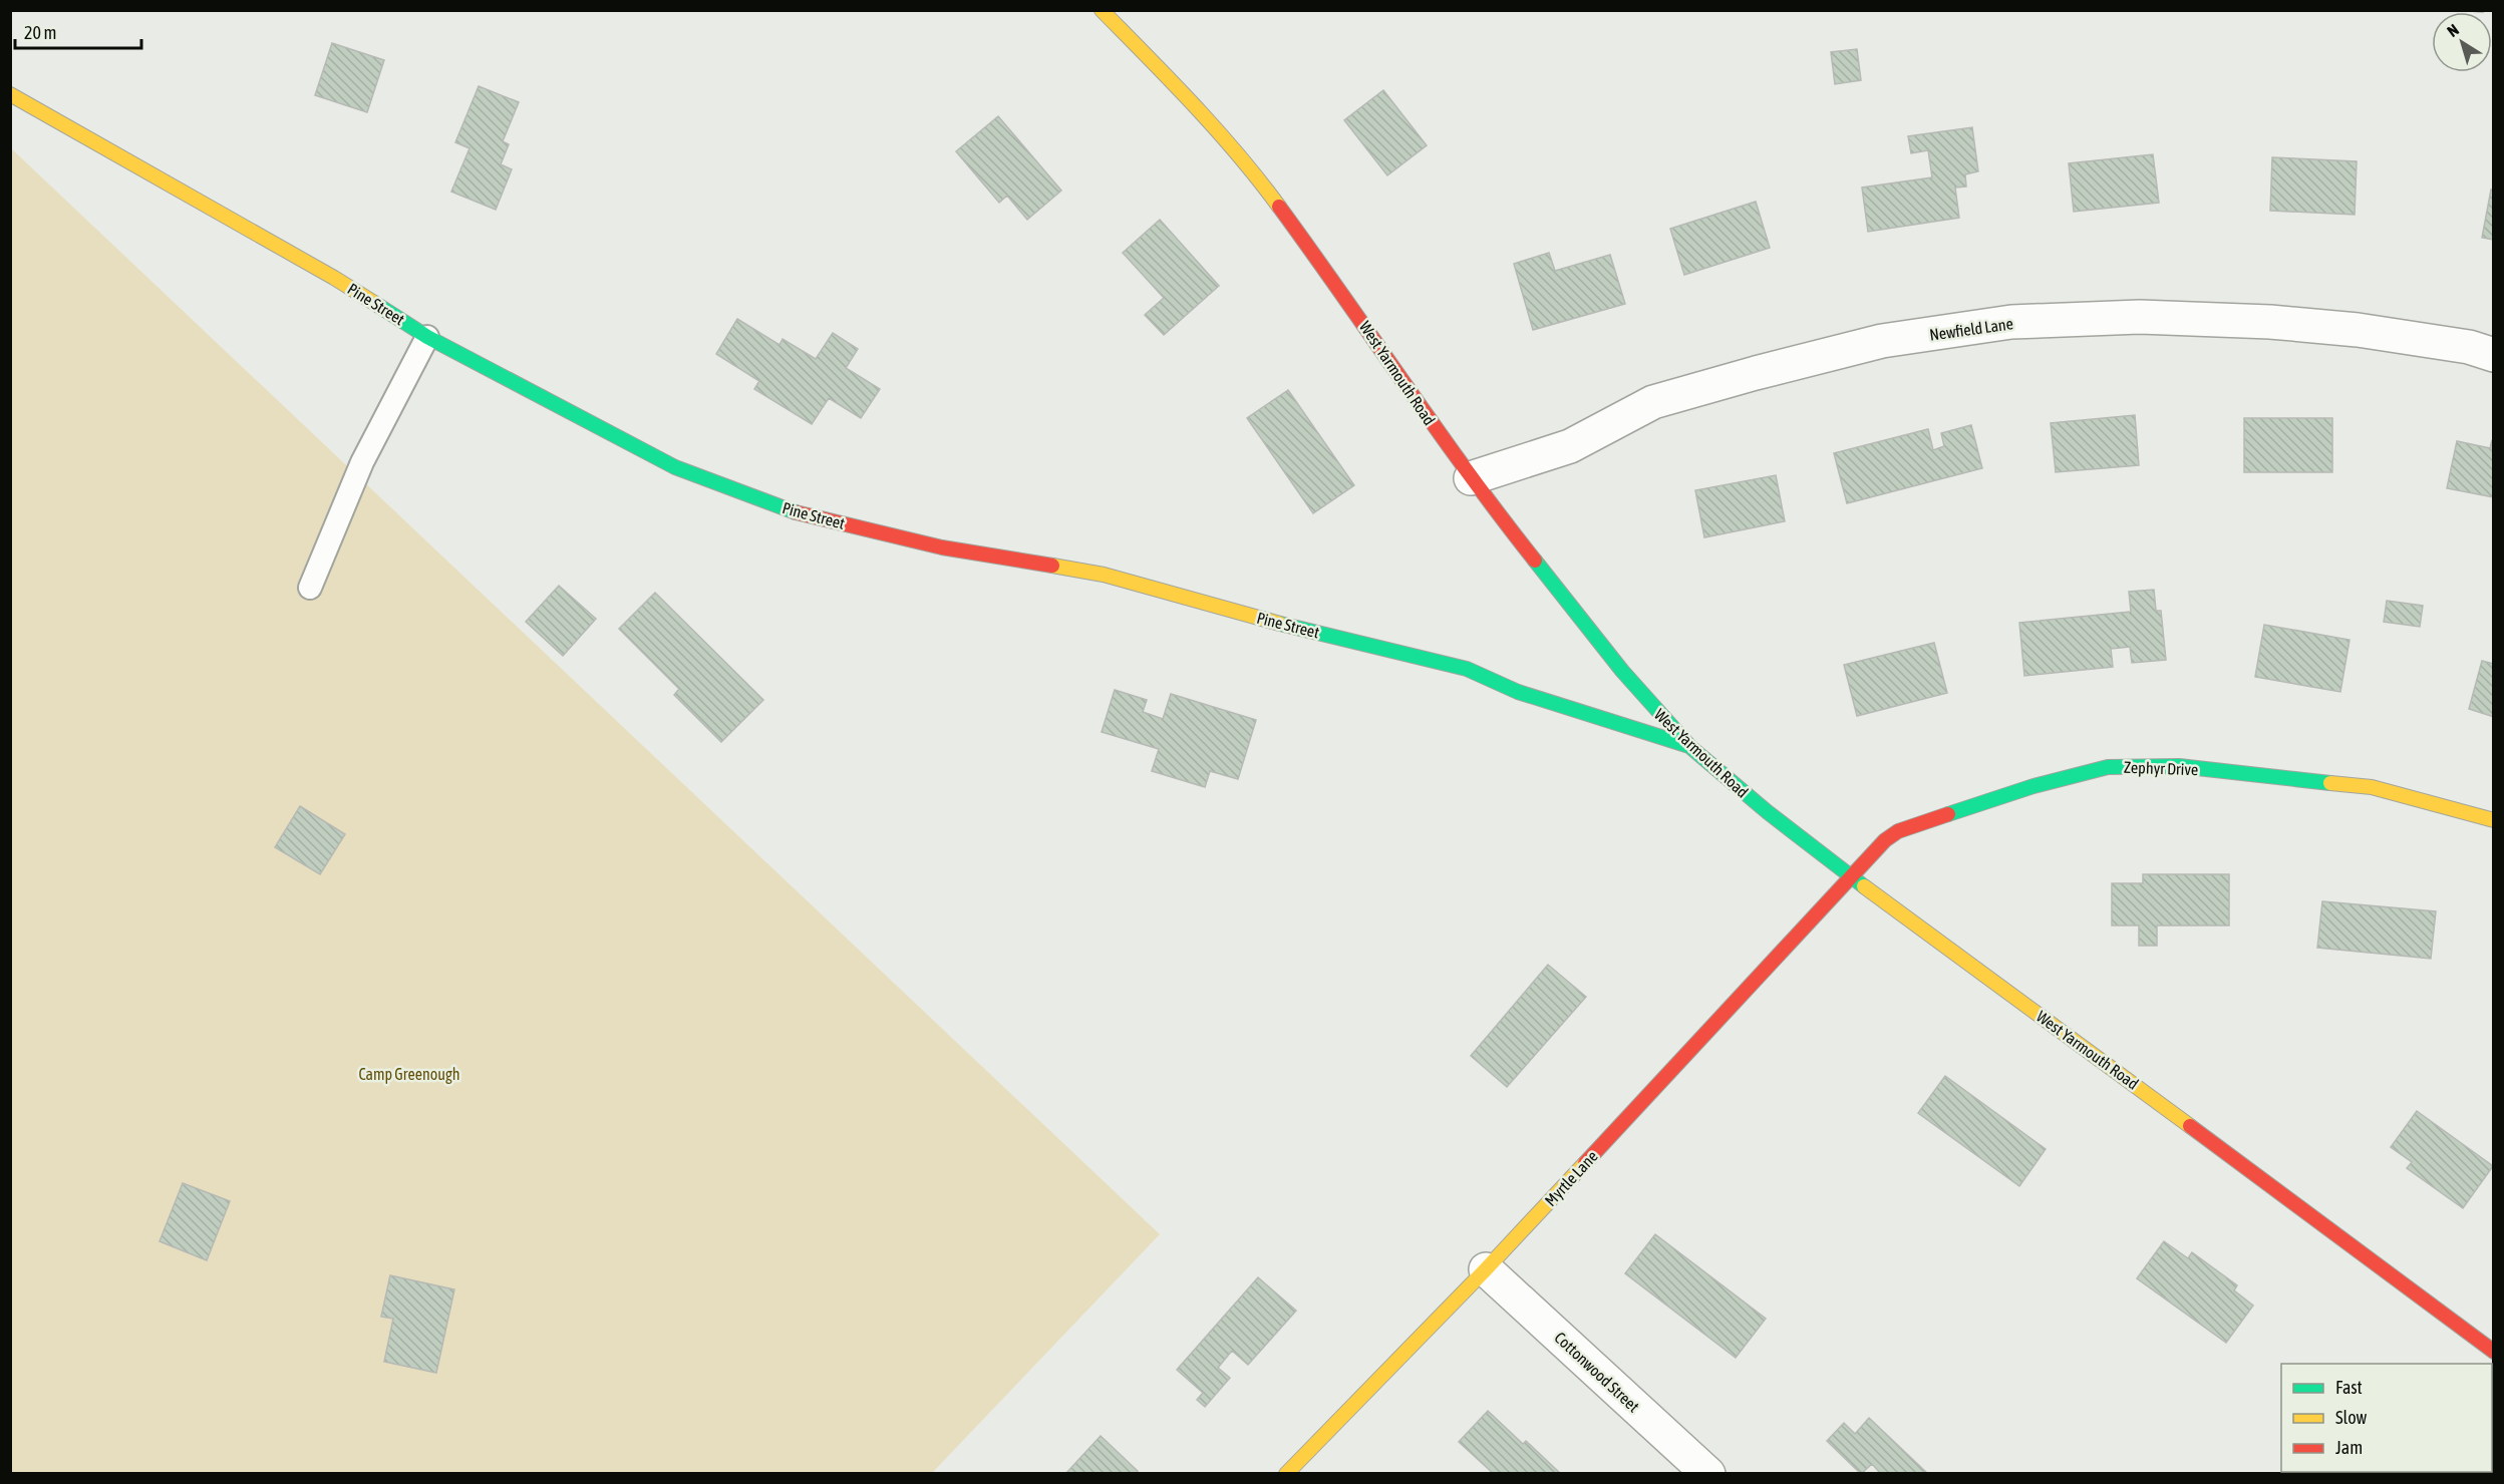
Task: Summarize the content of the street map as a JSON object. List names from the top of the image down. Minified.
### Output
{"streets":{"street":["Pine Street","Newfield Lane","West Yarmouth Road","Zephyr Drive","Myrtle Lane","Cottonwood Street"]},"crossings":[["Pine Street","West Yarmouth Road"],["Newfield Lane","West Yarmouth Road"],["West Yarmouth Road","Zephyr Drive"],["West Yarmouth Road","Myrtle Lane"],["Zephyr Drive","Myrtle Lane"],["Myrtle Lane","Cottonwood Street"]],"parks":["Camp Greenough"],"legend":["Fast","Slow","Jam"],"scale_bar":"20 m","north":"top left"}
